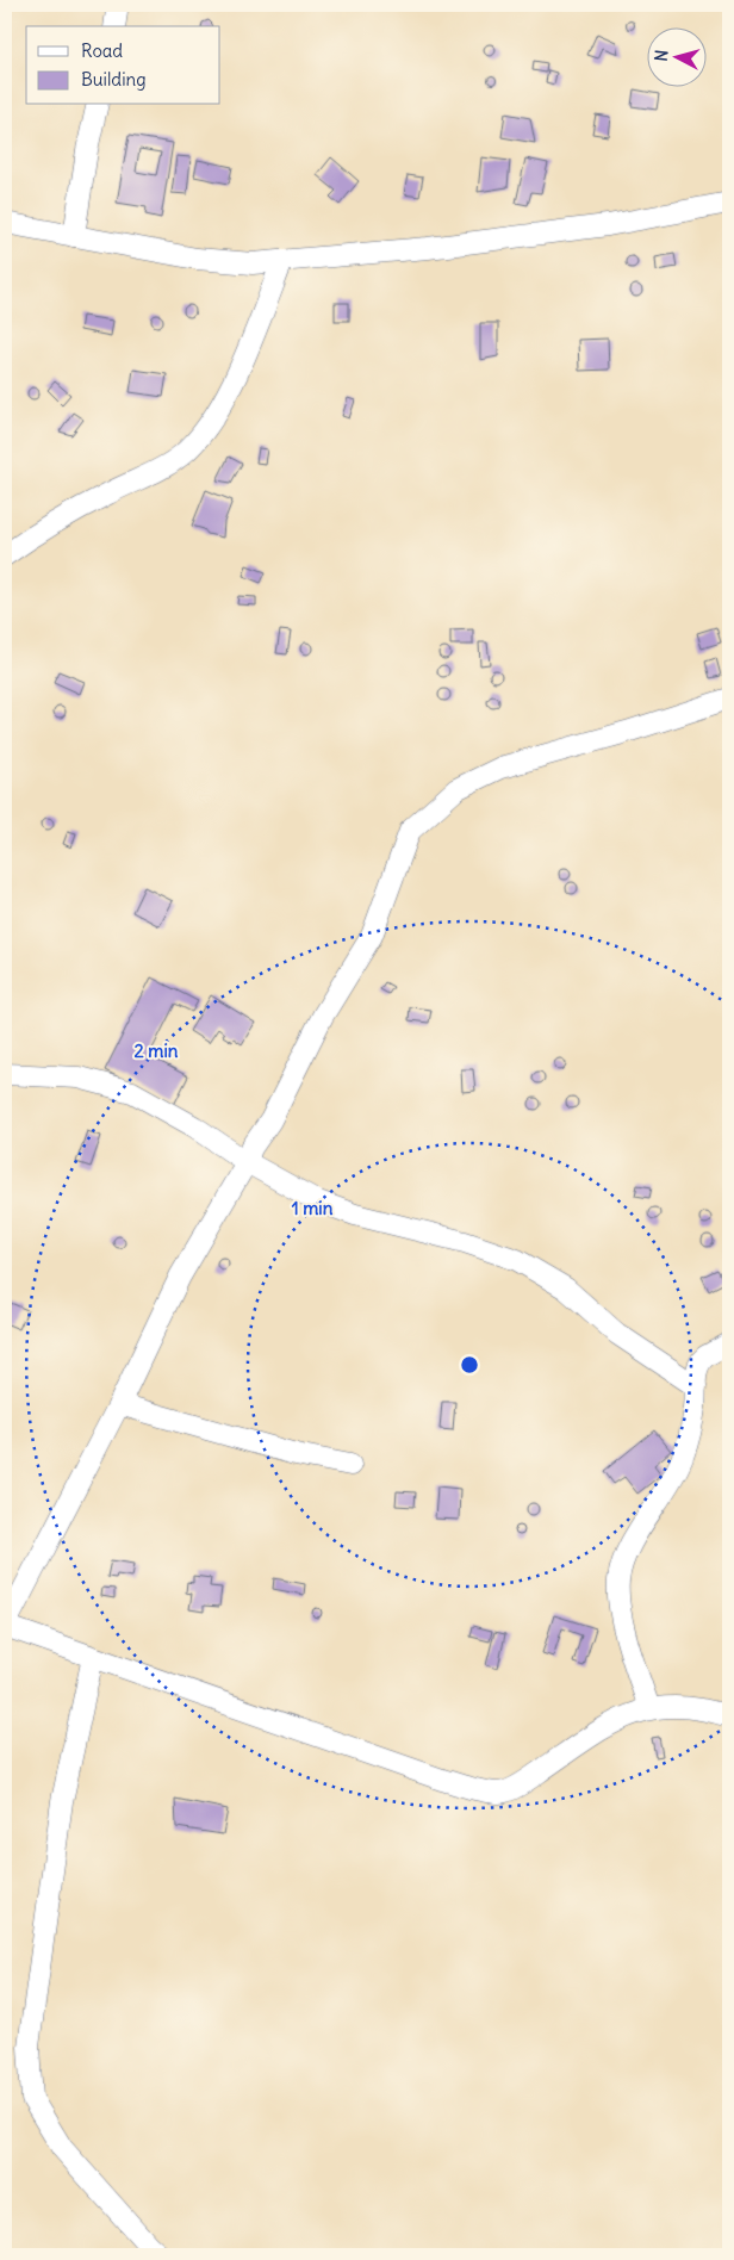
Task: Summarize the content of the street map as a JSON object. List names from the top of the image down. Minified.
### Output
{"legend":["Road","Building"],"north":"left","rings":["2 min","1 min"]}
